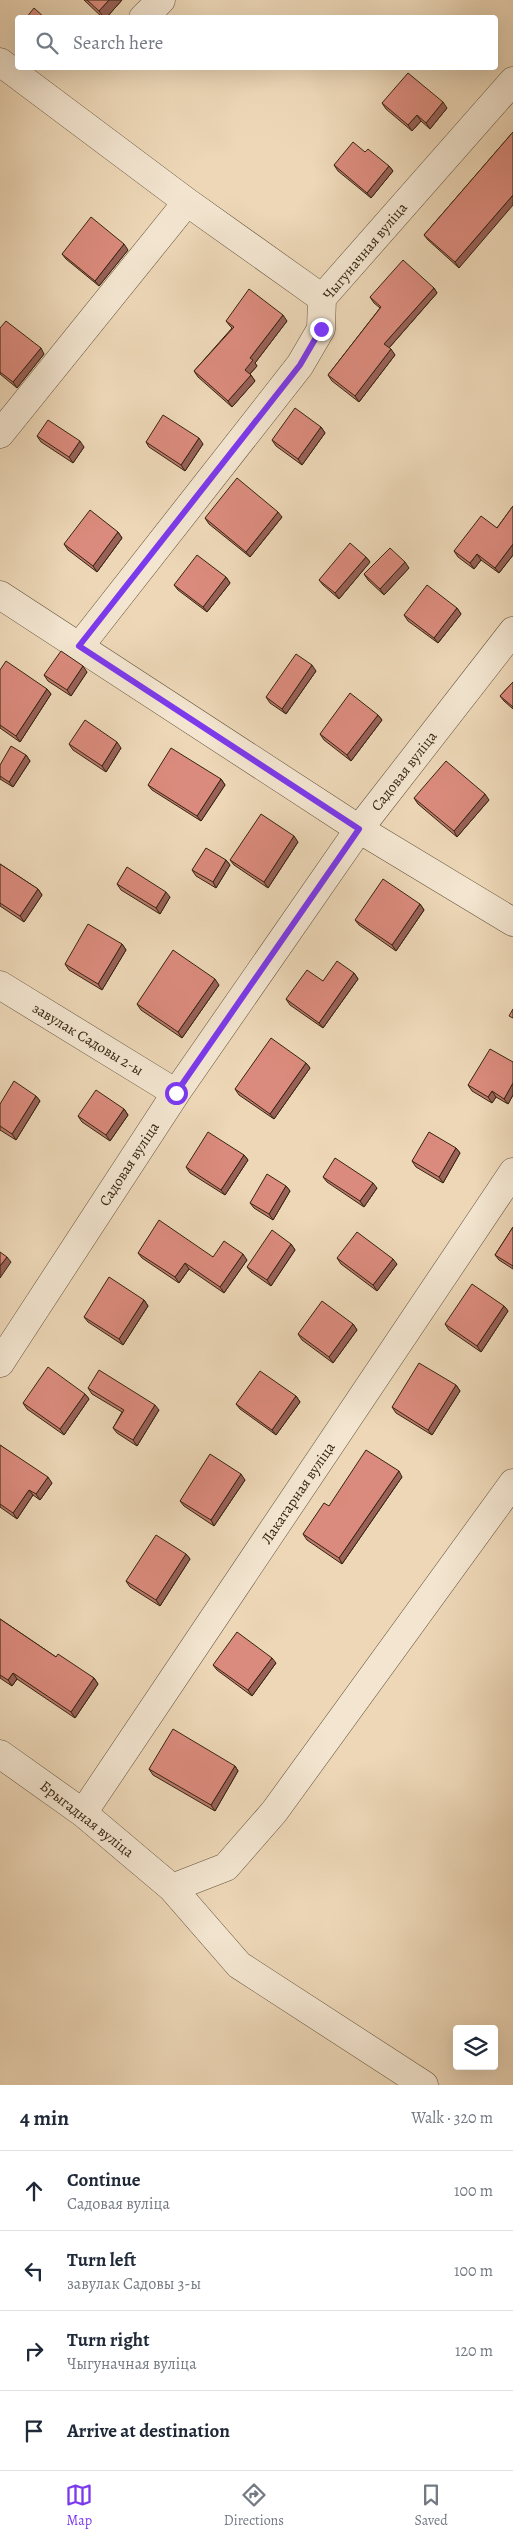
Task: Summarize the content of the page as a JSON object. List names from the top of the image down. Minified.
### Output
{"streets":{"street":["Чыгуначная вуліца","Садовая вуліца","завулак Садовы 2-ы","Лакатарная вуліца","Брыгадная вуліца"]},"crossings":[["Садовая вуліца","завулак Садовы 2-ы"],["Лакатарная вуліца","Брыгадная вуліца"]],"page":{"search":"Search here","heading":["4 min","Walk · 320 m"],"list":[["Continue","Садовая вуліца","100 m"],["Turn left","завулак Садовы 3-ы","100 m"],["Turn right","Чыгуначная вуліца","120 m"],"Arrive at destination"],"nav":["Map","Directions","Saved"]}}
